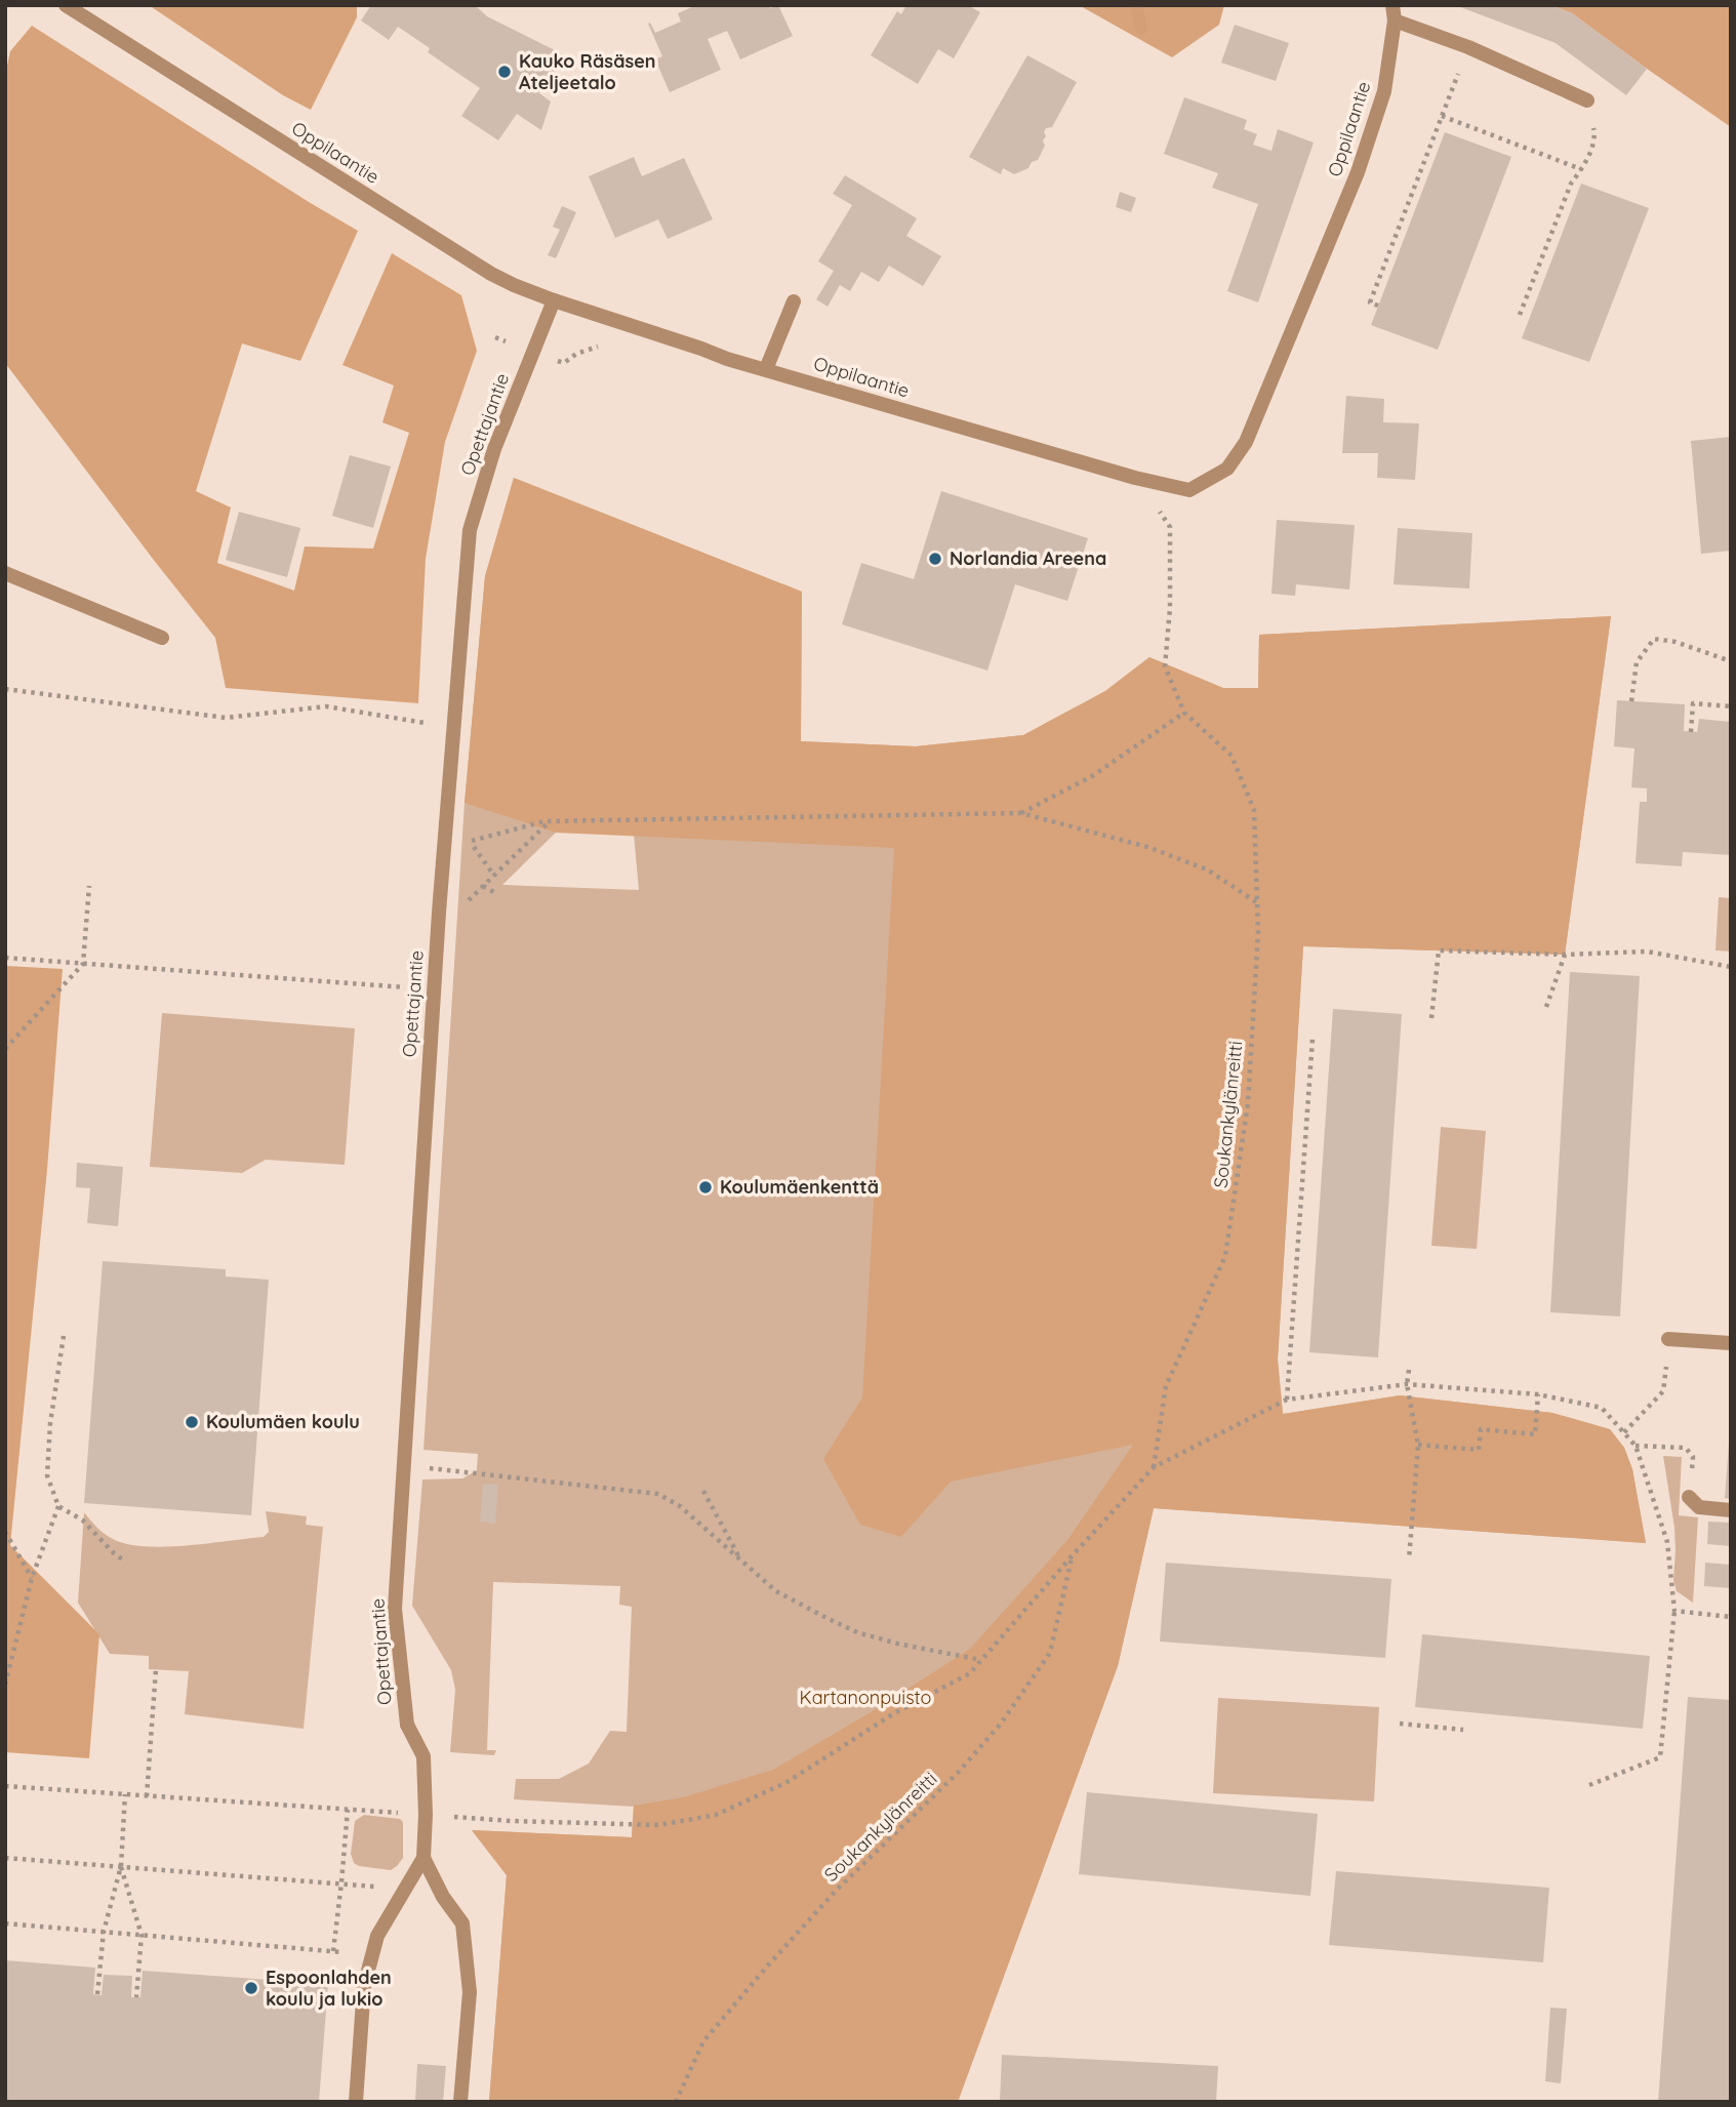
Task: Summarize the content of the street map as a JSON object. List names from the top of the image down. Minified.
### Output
{"streets":{"street":["Oppilaantie","Opettajantie"],"path":["Soukankylänreitti"]},"crossings":[["Oppilaantie","Opettajantie"]],"parks":["Kartanonpuisto"],"places":["Kauko Räsäsen Ateljeetalo","Norlandia Areena","Koulumäenkenttä","Koulumäen koulu","Espoonlahden koulu ja lukio"]}
